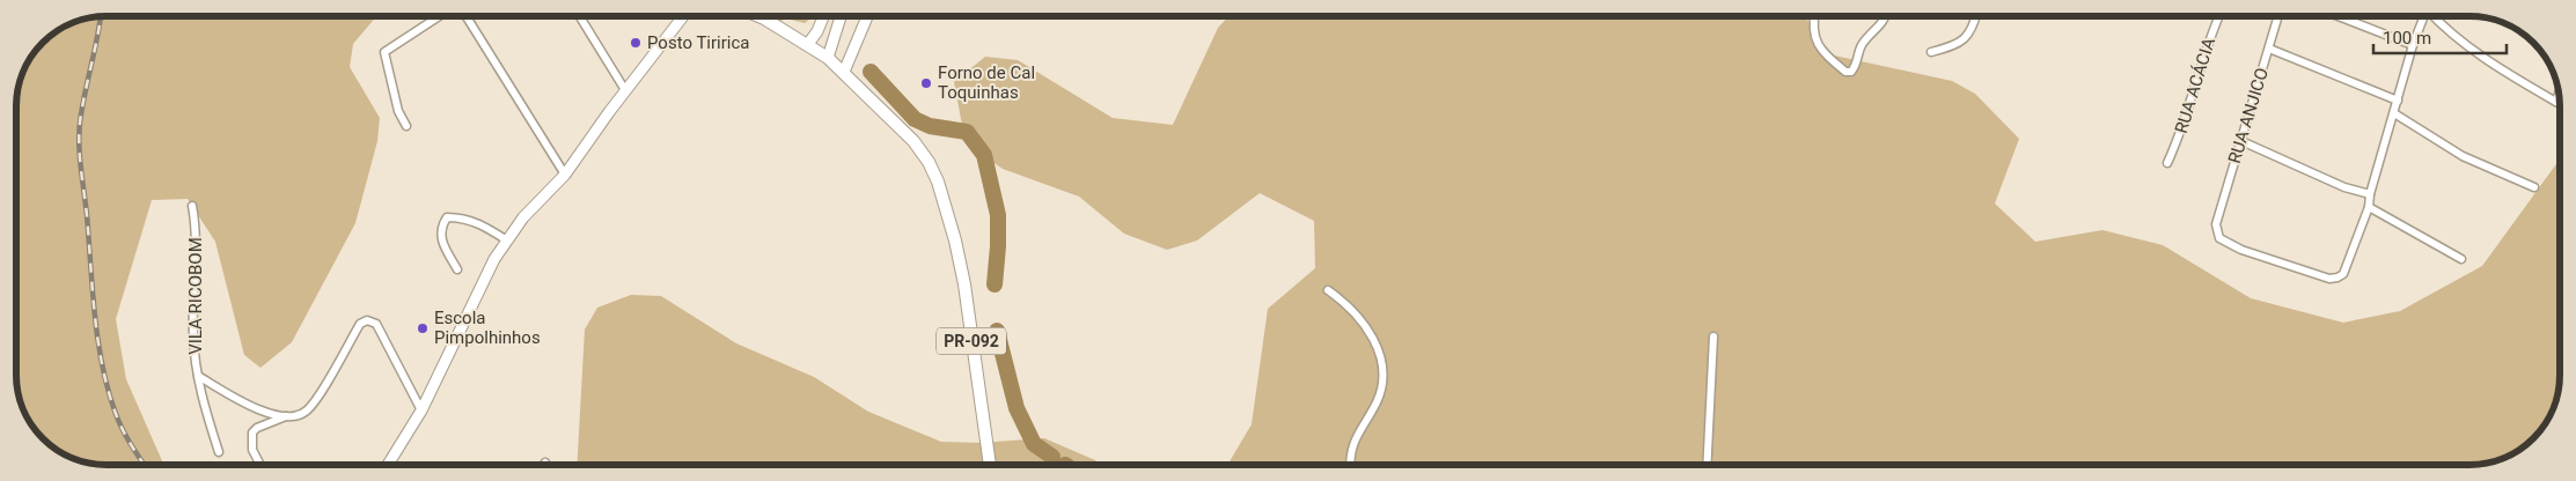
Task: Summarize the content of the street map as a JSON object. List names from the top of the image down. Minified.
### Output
{"streets":{"main road":["PR-092"],"street":["RUA ACÁCIA","RUA ANJICO","VILA RICOBOM"]},"places":["Posto Tiririca","Forno de Cal Toquinhas","Escola Pimpolhinhos"],"scale_bar":"100 m"}
